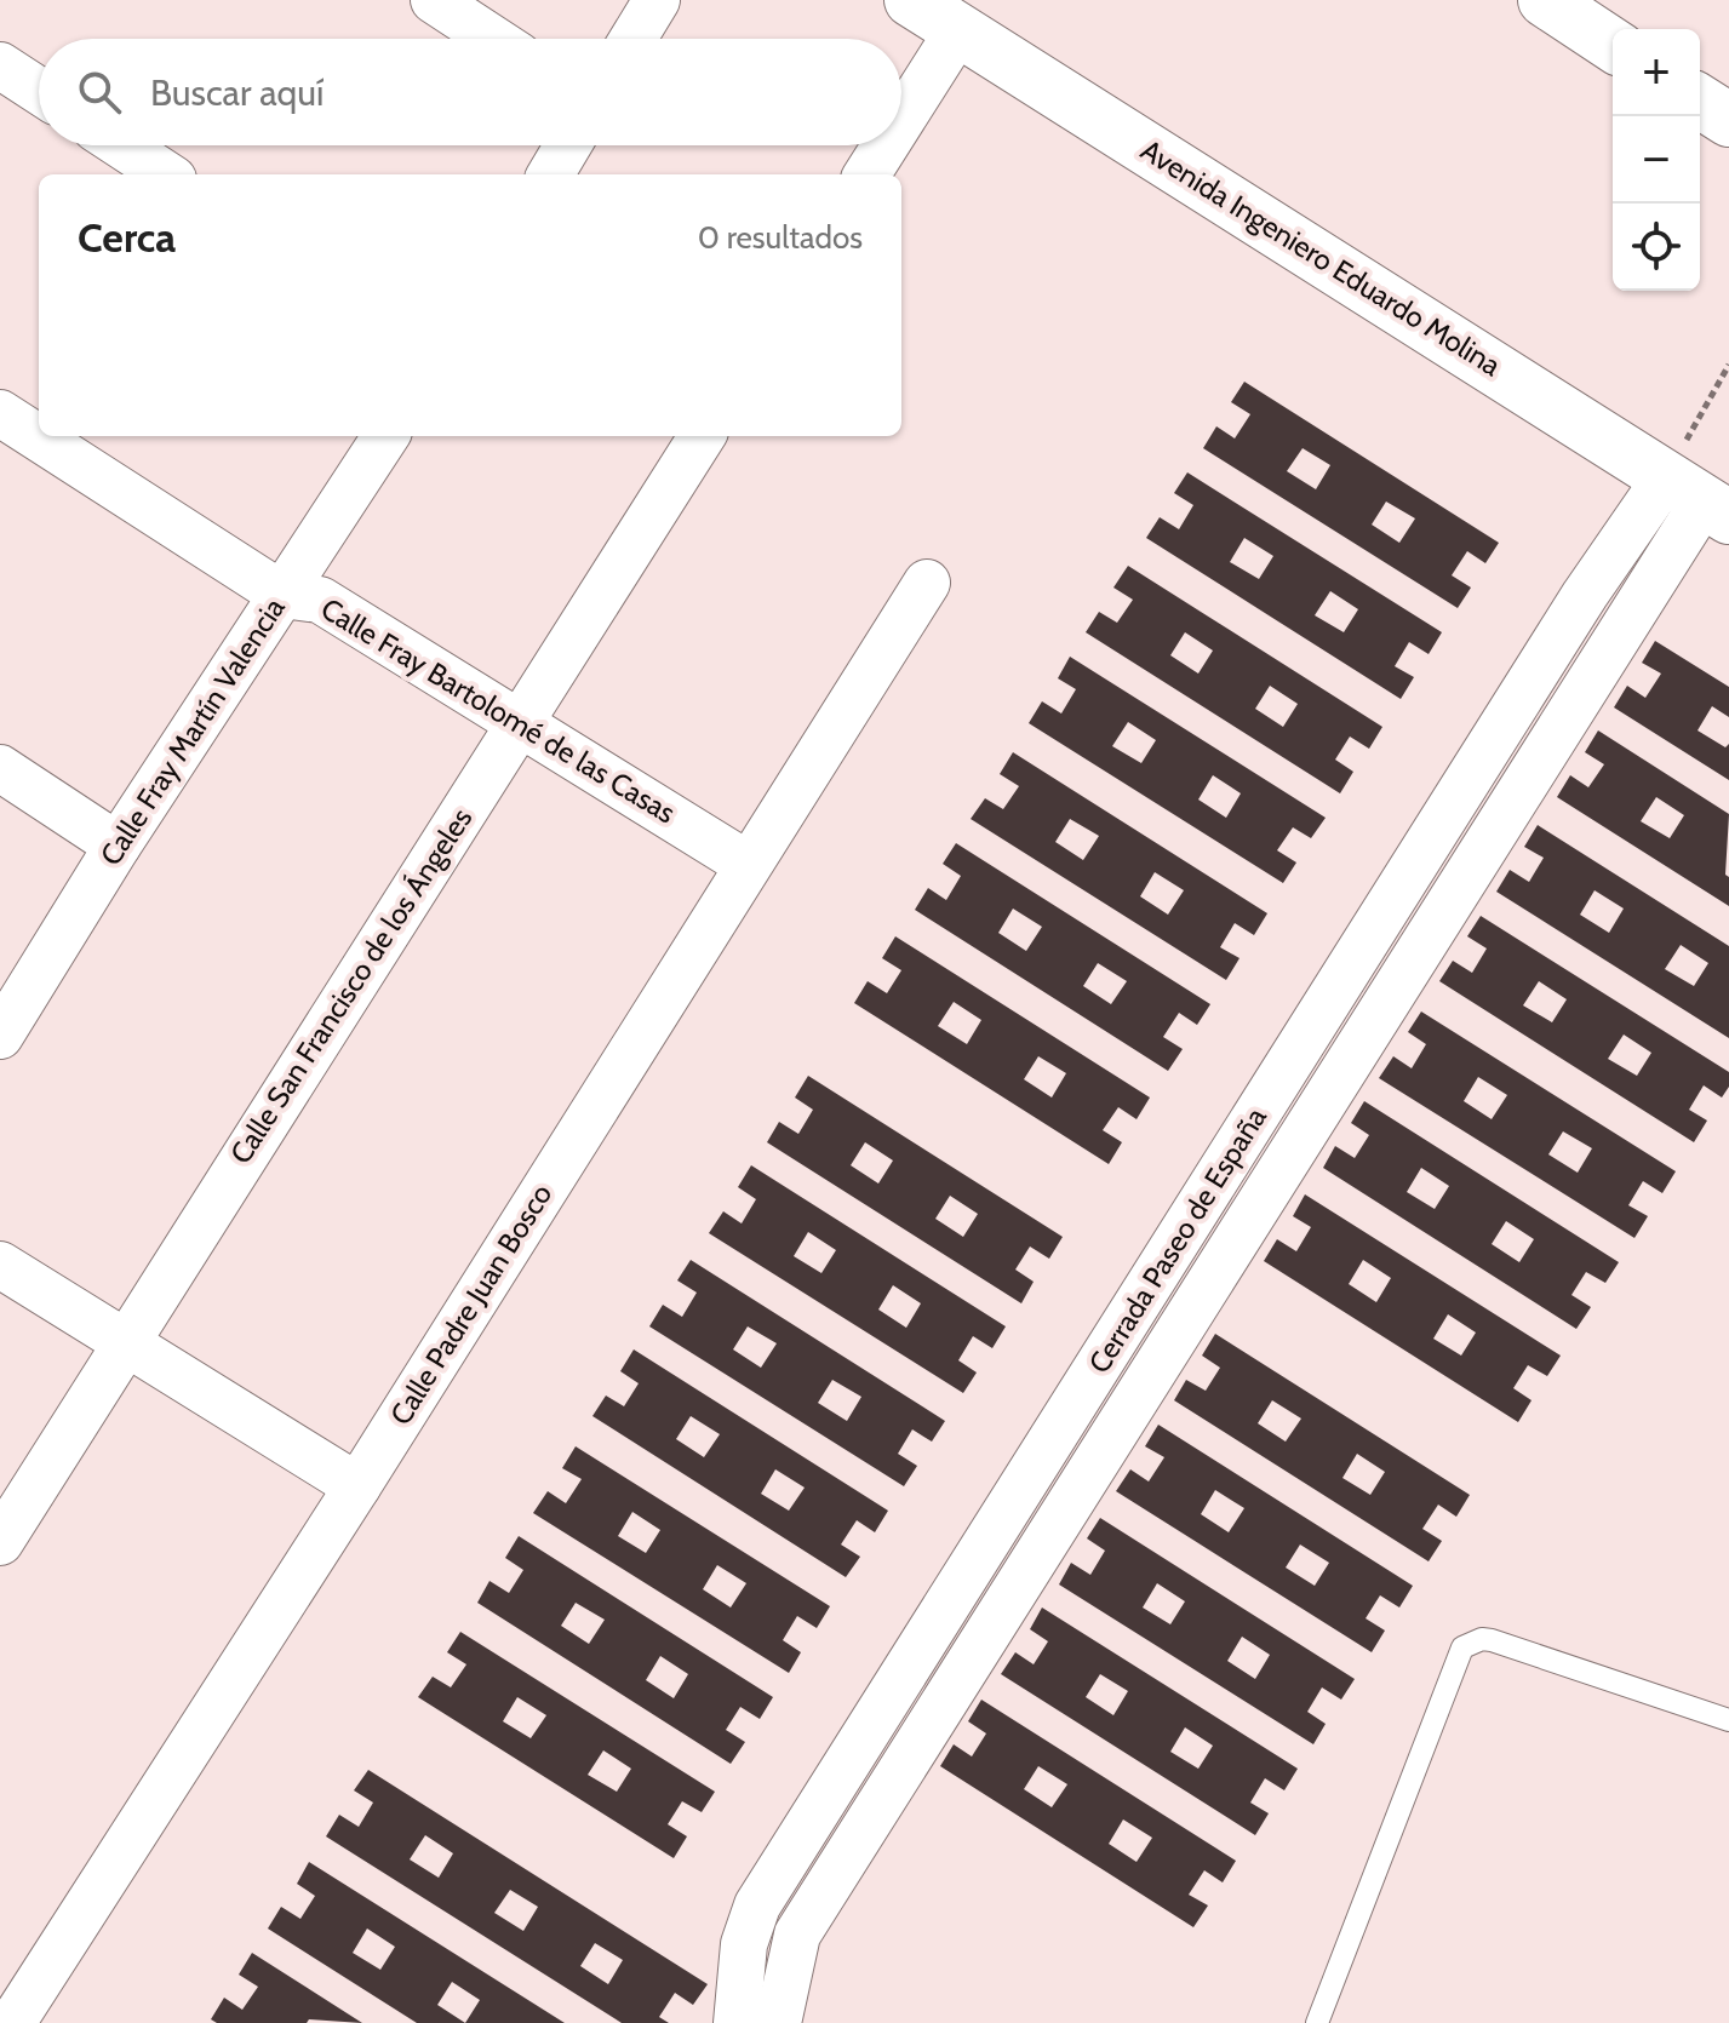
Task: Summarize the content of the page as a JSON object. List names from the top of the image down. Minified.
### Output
{"streets":{"main road":["Avenida Ingeniero Eduardo Molina"],"street":["Calle Fray Bartolomé de las Casas","Calle Fray Martín Valencia","Calle San Francisco de los Ángeles","Cerrada Paseo de España","Calle Padre Juan Bosco"]},"crossings":[["Avenida Ingeniero Eduardo Molina","Cerrada Paseo de España"],["Calle Fray Bartolomé de las Casas","Calle Fray Martín Valencia"],["Calle Fray Bartolomé de las Casas","Calle San Francisco de los Ángeles"],["Calle Fray Bartolomé de las Casas","Calle Padre Juan Bosco"]],"page":{"map_buttons":["+","−"],"search":"Buscar aquí","heading":["Cerca","0 resultados"]}}
